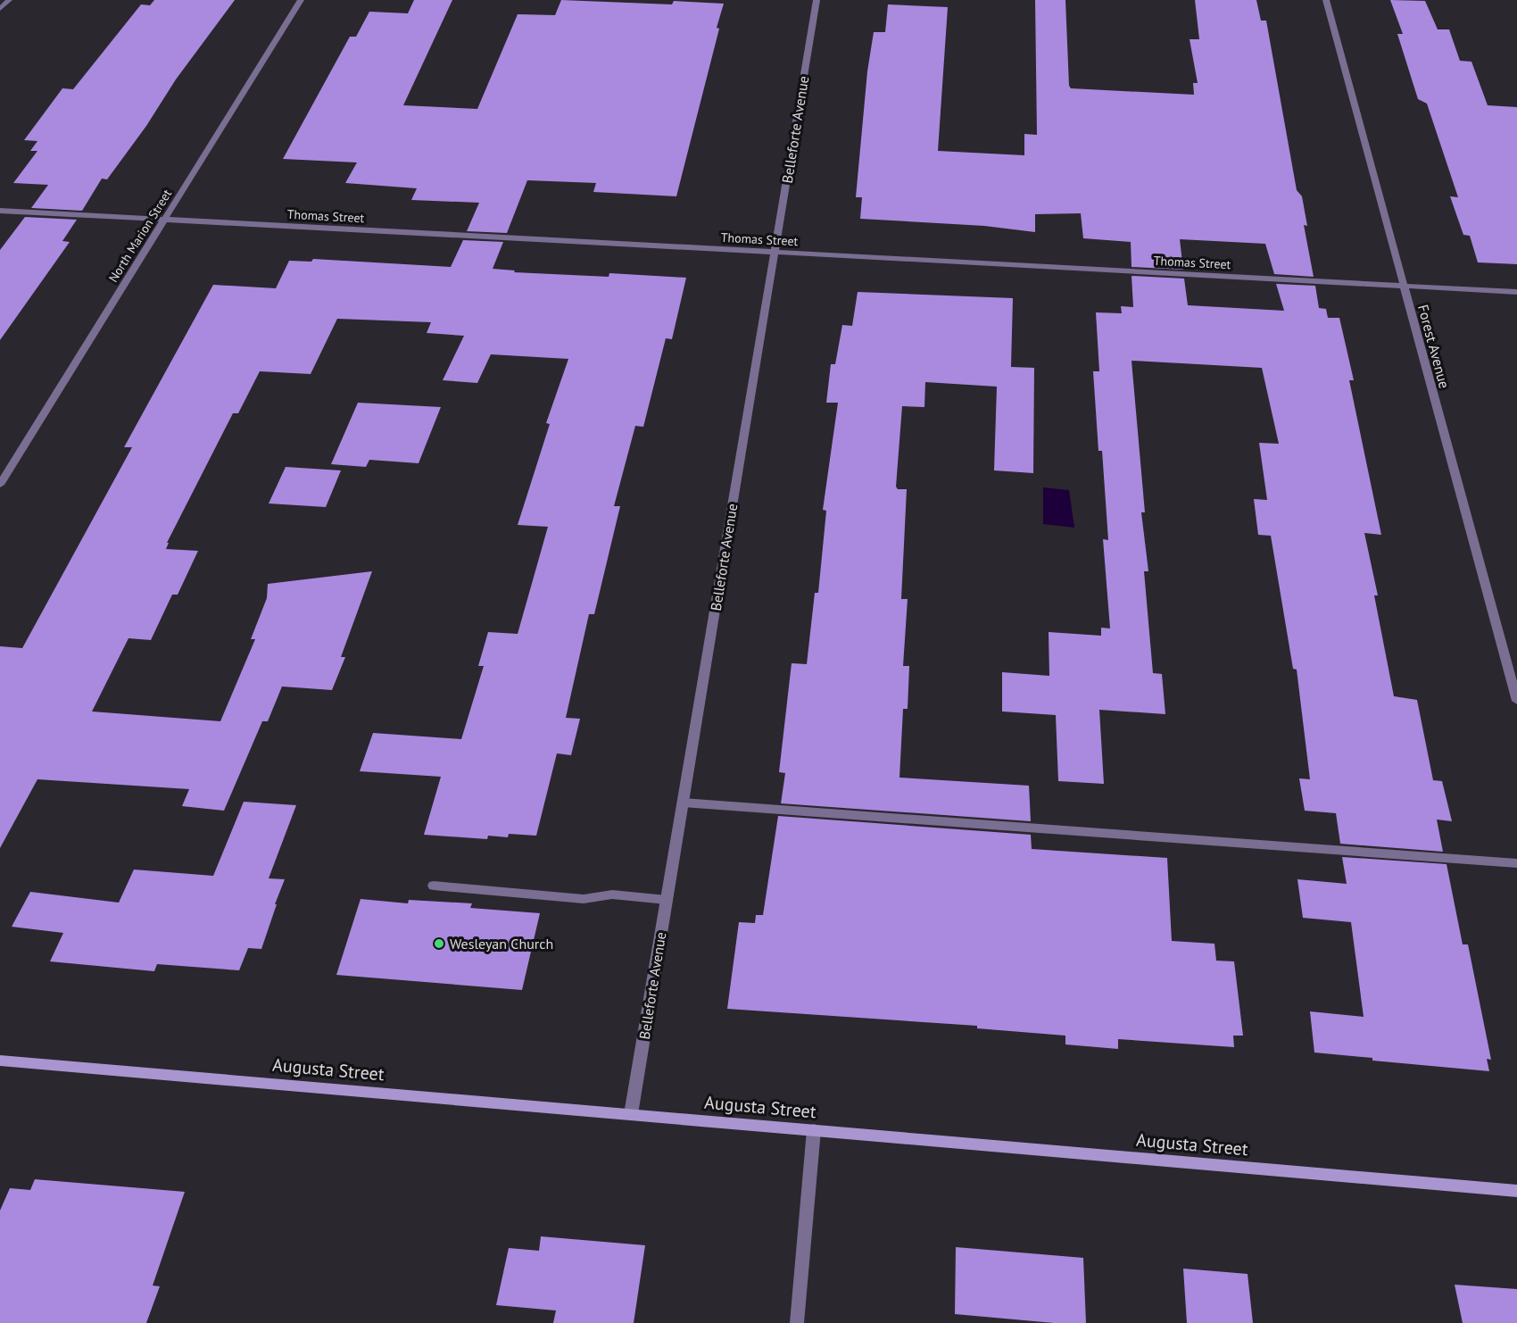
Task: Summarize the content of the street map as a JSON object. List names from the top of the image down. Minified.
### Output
{"streets":{"street":["Belleforte Avenue","Thomas Street","North Marion Street","Forest Avenue","Augusta Street"]},"crossings":[["Belleforte Avenue","Thomas Street"],["Belleforte Avenue","Augusta Street"],["Thomas Street","North Marion Street"],["Thomas Street","Forest Avenue"]],"places":["Wesleyan Church"]}
